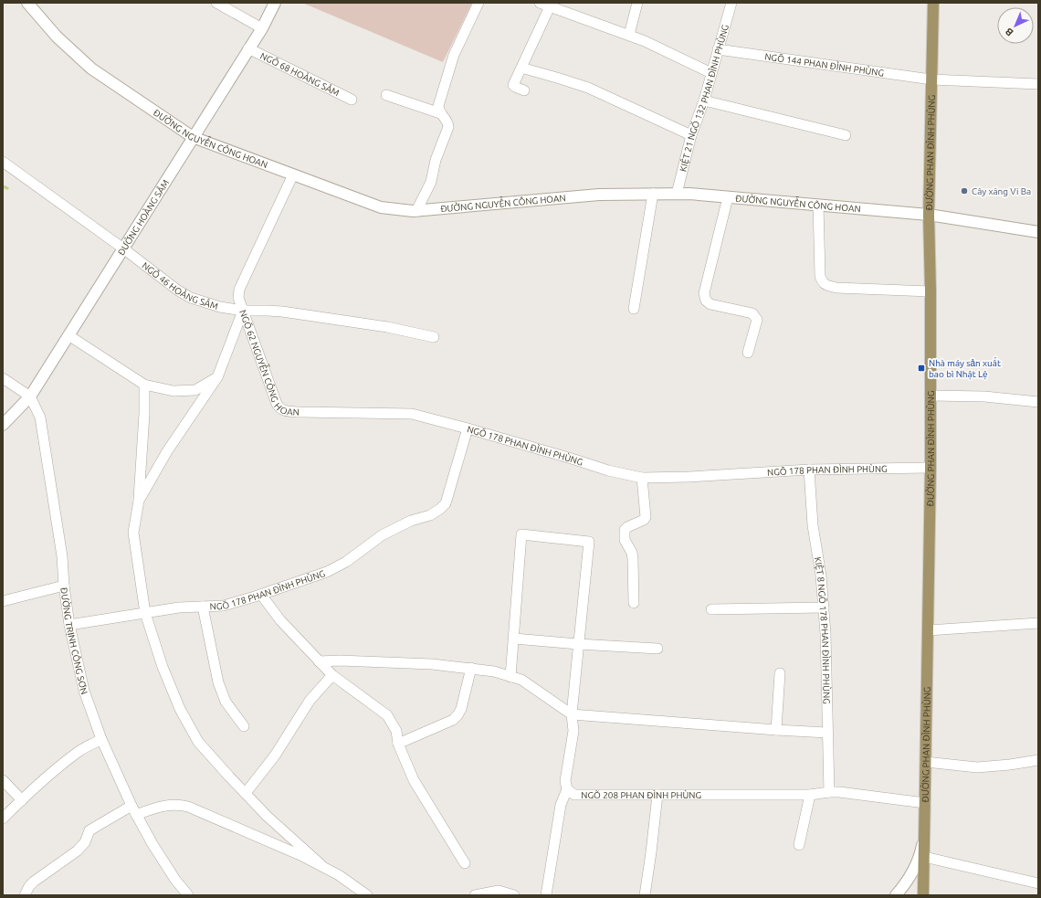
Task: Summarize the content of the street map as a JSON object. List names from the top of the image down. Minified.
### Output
{"streets":{"main road":["ĐƯỜNG NGUYỄN CÔNG HOAN","ĐƯỜNG PHAN ĐÌNH PHÙNG","ĐƯỜNG HOÀNG SÂM"],"street":["NGÕ 144 PHAN ĐÌNH PHÙNG","NGÕ 68 HOÀNG SÂM","KIỆT 21 NGÕ 132 PHAN ĐÌNH PHÙNG","NGÕ 46 HOÀNG SÂM","NGÕ 62 NGUYỄN CÔNG HOAN","NGÕ 178 PHAN ĐÌNH PHÙNG","KIỆT 8 NGÕ 178 PHAN ĐÌNH PHÙNG","ĐƯỜNG TRỊNH CÔNG SƠN","NGÕ 208 PHAN ĐÌNH PHÙNG"]},"crossings":[["NGÕ 144 PHAN ĐÌNH PHÙNG","KIỆT 21 NGÕ 132 PHAN ĐÌNH PHÙNG"],["NGÕ 144 PHAN ĐÌNH PHÙNG","ĐƯỜNG PHAN ĐÌNH PHÙNG"],["NGÕ 68 HOÀNG SÂM","ĐƯỜNG HOÀNG SÂM"],["KIỆT 21 NGÕ 132 PHAN ĐÌNH PHÙNG","ĐƯỜNG NGUYỄN CÔNG HOAN"],["ĐƯỜNG NGUYỄN CÔNG HOAN","ĐƯỜNG PHAN ĐÌNH PHÙNG"],["ĐƯỜNG NGUYỄN CÔNG HOAN","ĐƯỜNG HOÀNG SÂM"],["ĐƯỜNG NGUYỄN CÔNG HOAN","NGÕ 62 NGUYỄN CÔNG HOAN"],["ĐƯỜNG PHAN ĐÌNH PHÙNG","NGÕ 178 PHAN ĐÌNH PHÙNG"],["ĐƯỜNG PHAN ĐÌNH PHÙNG","NGÕ 208 PHAN ĐÌNH PHÙNG"],["ĐƯỜNG HOÀNG SÂM","NGÕ 46 HOÀNG SÂM"],["ĐƯỜNG HOÀNG SÂM","ĐƯỜNG TRỊNH CÔNG SƠN"],["NGÕ 46 HOÀNG SÂM","NGÕ 62 NGUYỄN CÔNG HOAN"],["NGÕ 62 NGUYỄN CÔNG HOAN","NGÕ 178 PHAN ĐÌNH PHÙNG"],["NGÕ 178 PHAN ĐÌNH PHÙNG","KIỆT 8 NGÕ 178 PHAN ĐÌNH PHÙNG"],["NGÕ 178 PHAN ĐÌNH PHÙNG","ĐƯỜNG TRỊNH CÔNG SƠN"],["KIỆT 8 NGÕ 178 PHAN ĐÌNH PHÙNG","NGÕ 208 PHAN ĐÌNH PHÙNG"]],"places":{"other":["Cây xăng Vi Ba"],"transit":["Nhà máy sản xuất bao bì Nhật Lệ"]},"north":"bottom left"}
